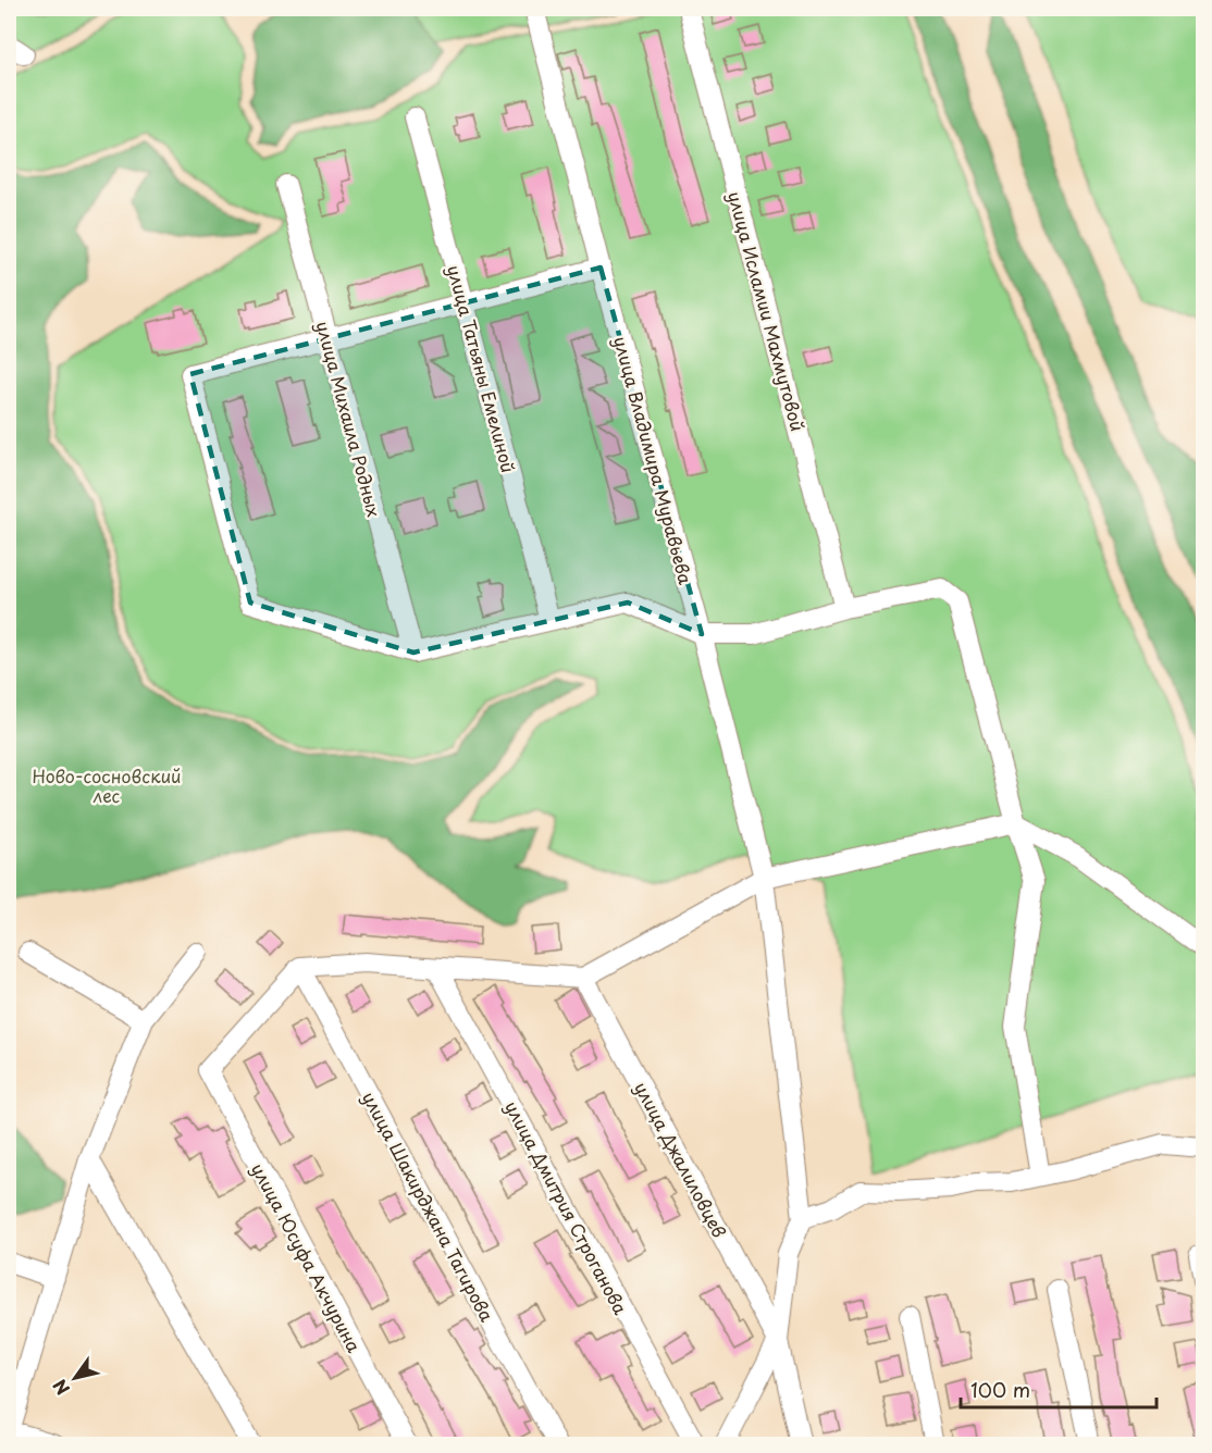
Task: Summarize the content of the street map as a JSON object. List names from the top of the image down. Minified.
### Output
{"streets":{"street":["улица Исламии Махмутовой","улица Татьяны Емелиной","улица Михаила Родных","улица Владимира Муравьева","улица Джалиловцев","улица Шакирджана Тагирова","улица Дмитрия Строганова","улица Юсуфа Акчурина"]},"crossings":[["улица Шакирджана Тагирова","улица Юсуфа Акчурина"]],"parks":["Ново-сосновский лес"],"scale_bar":"100 m","north":"bottom left"}
